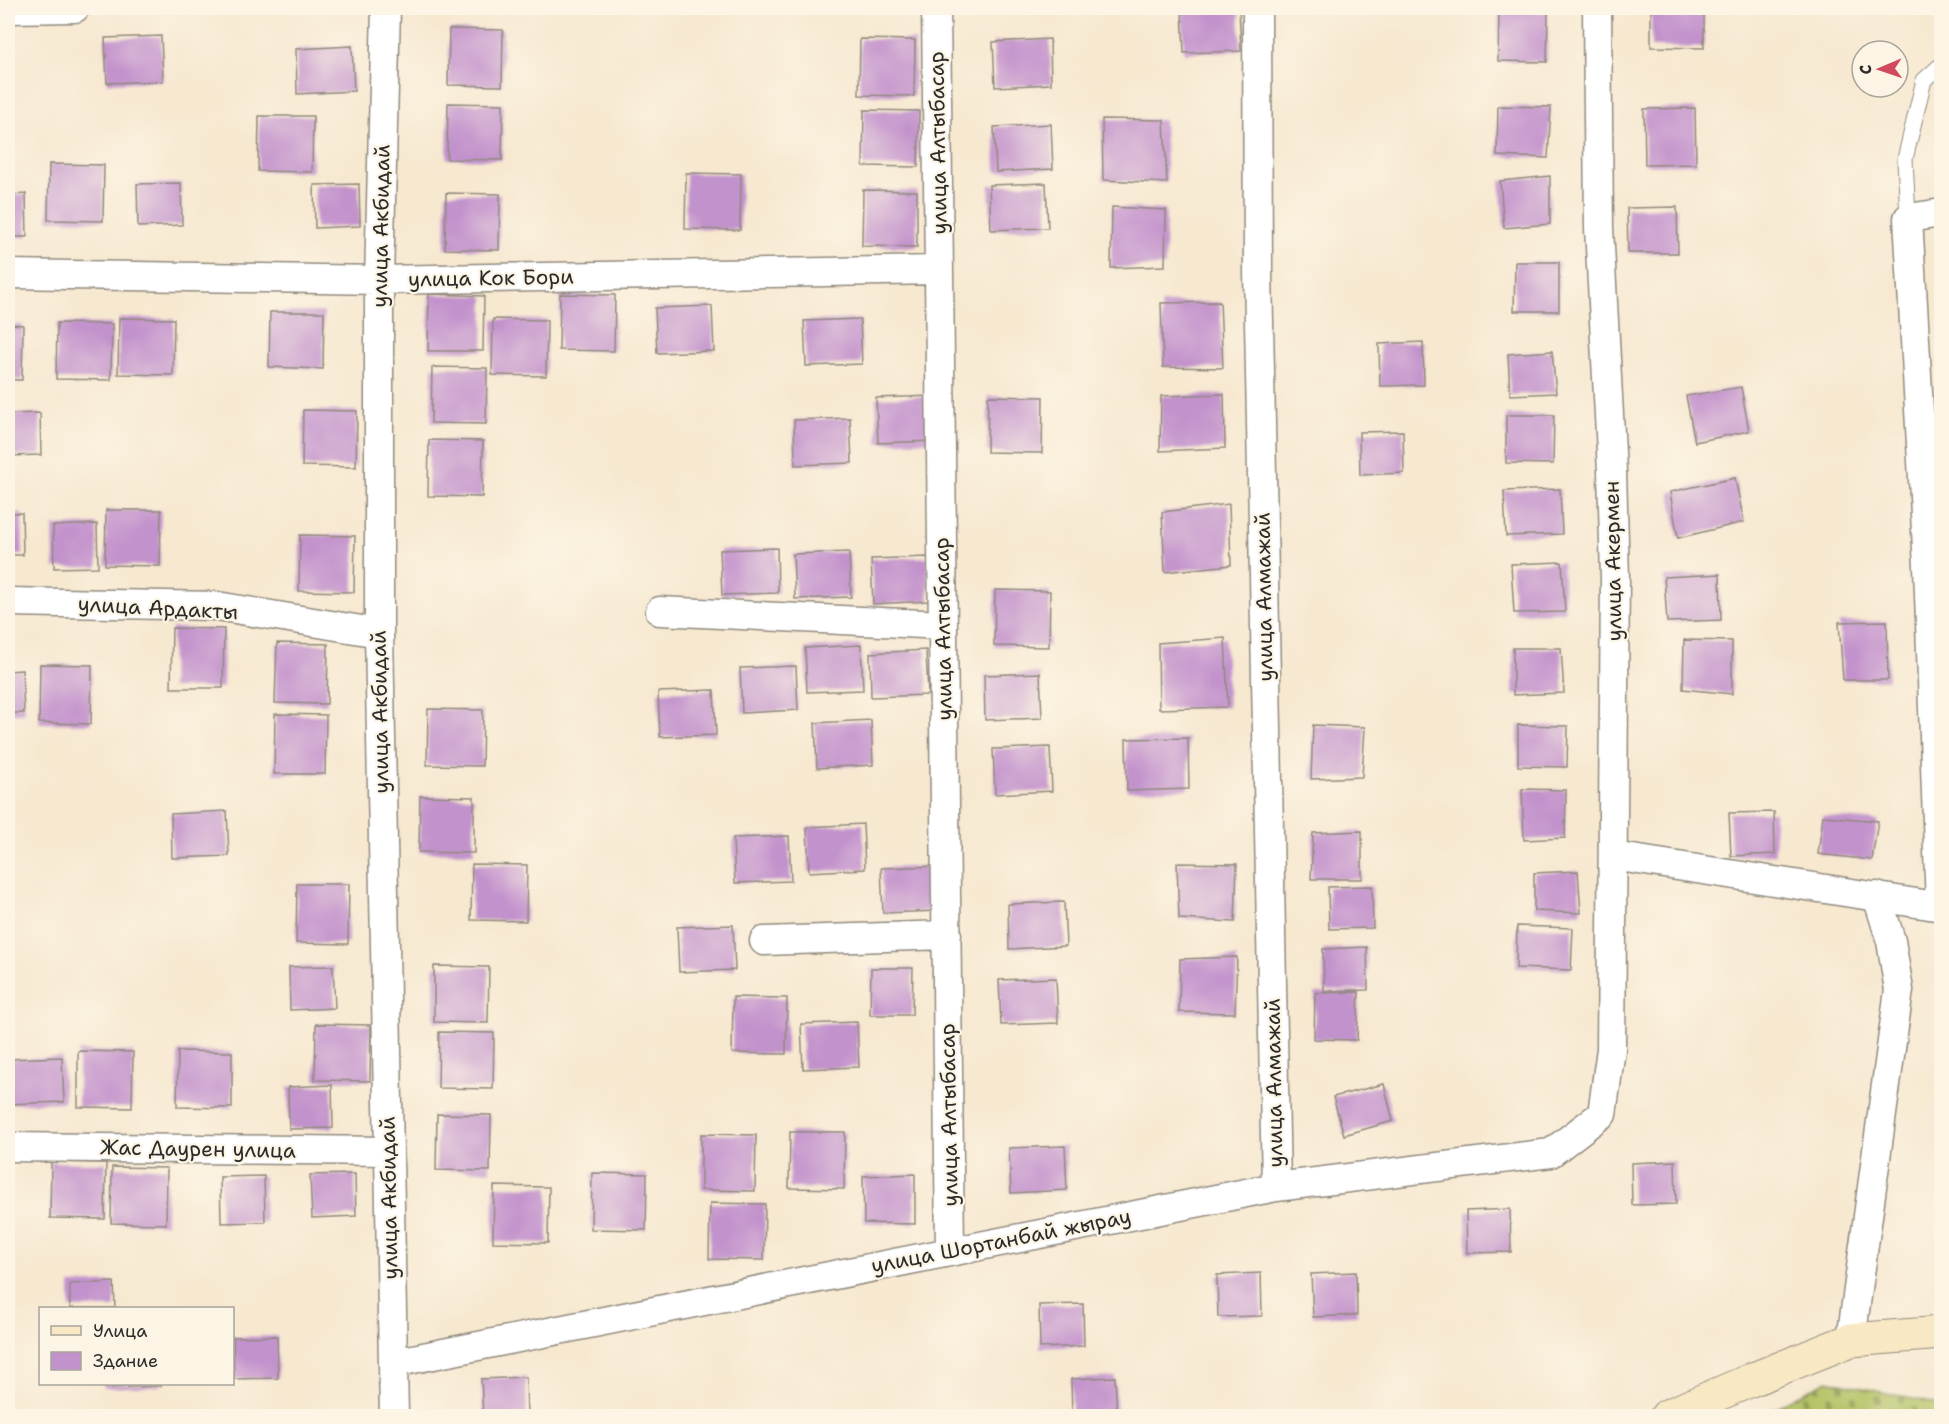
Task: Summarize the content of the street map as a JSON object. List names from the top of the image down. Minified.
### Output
{"streets":{"street":["улица Алтыбасар","улица Акбидай","улица Кок Бори","улица Акермен","улица Алмажай","улица Ардакты","Жас Даурен улица","улица Шортанбай жырау"]},"crossings":[["улица Алтыбасар","улица Кок Бори"],["улица Алтыбасар","улица Шортанбай жырау"],["улица Акбидай","улица Кок Бори"],["улица Акбидай","улица Ардакты"],["улица Акбидай","Жас Даурен улица"],["улица Акбидай","улица Шортанбай жырау"],["улица Акермен","улица Шортанбай жырау"],["улица Алмажай","улица Шортанбай жырау"]],"legend":["Улица","Здание"],"north":"left"}
